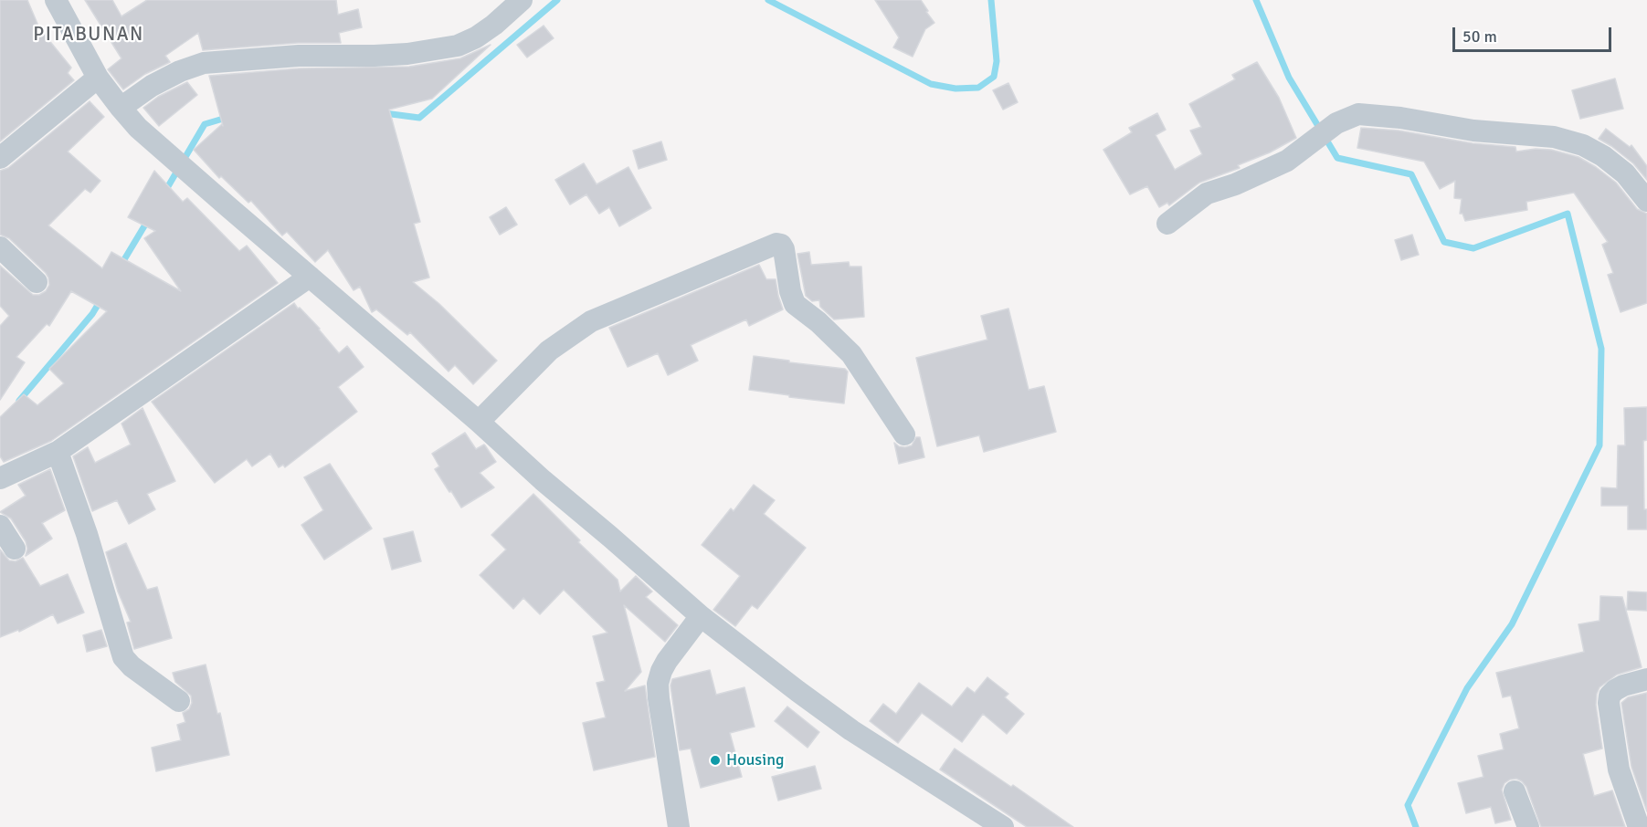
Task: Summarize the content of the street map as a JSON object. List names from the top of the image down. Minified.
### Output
{"districts":["PITABUNAN"],"places":["Housing"],"scale_bar":"50 m"}
